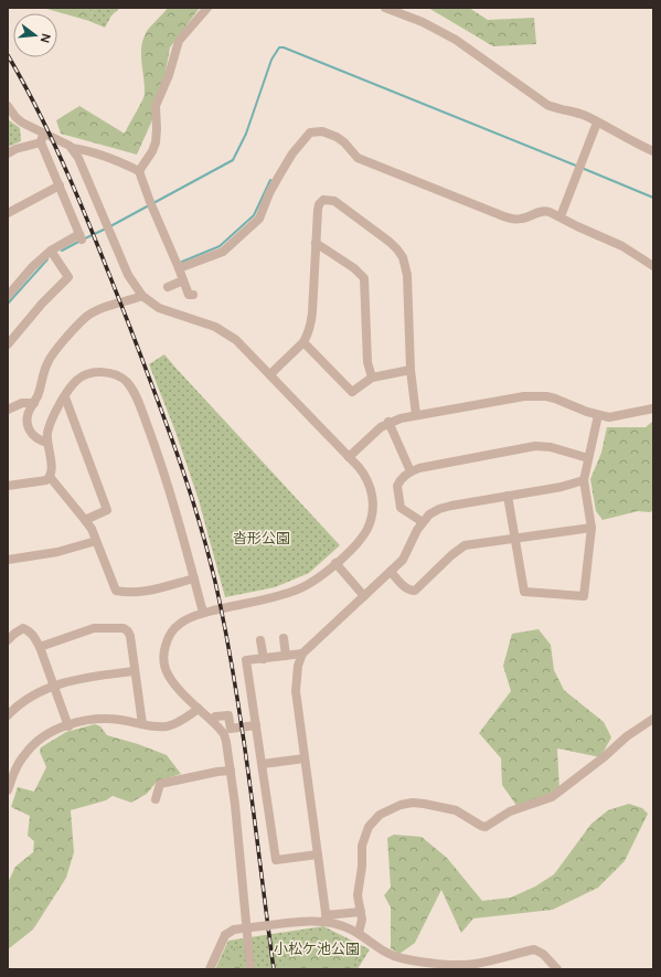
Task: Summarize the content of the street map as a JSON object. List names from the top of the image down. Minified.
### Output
{"parks":["沓形公園","小松ケ池公園"],"north":"right"}
